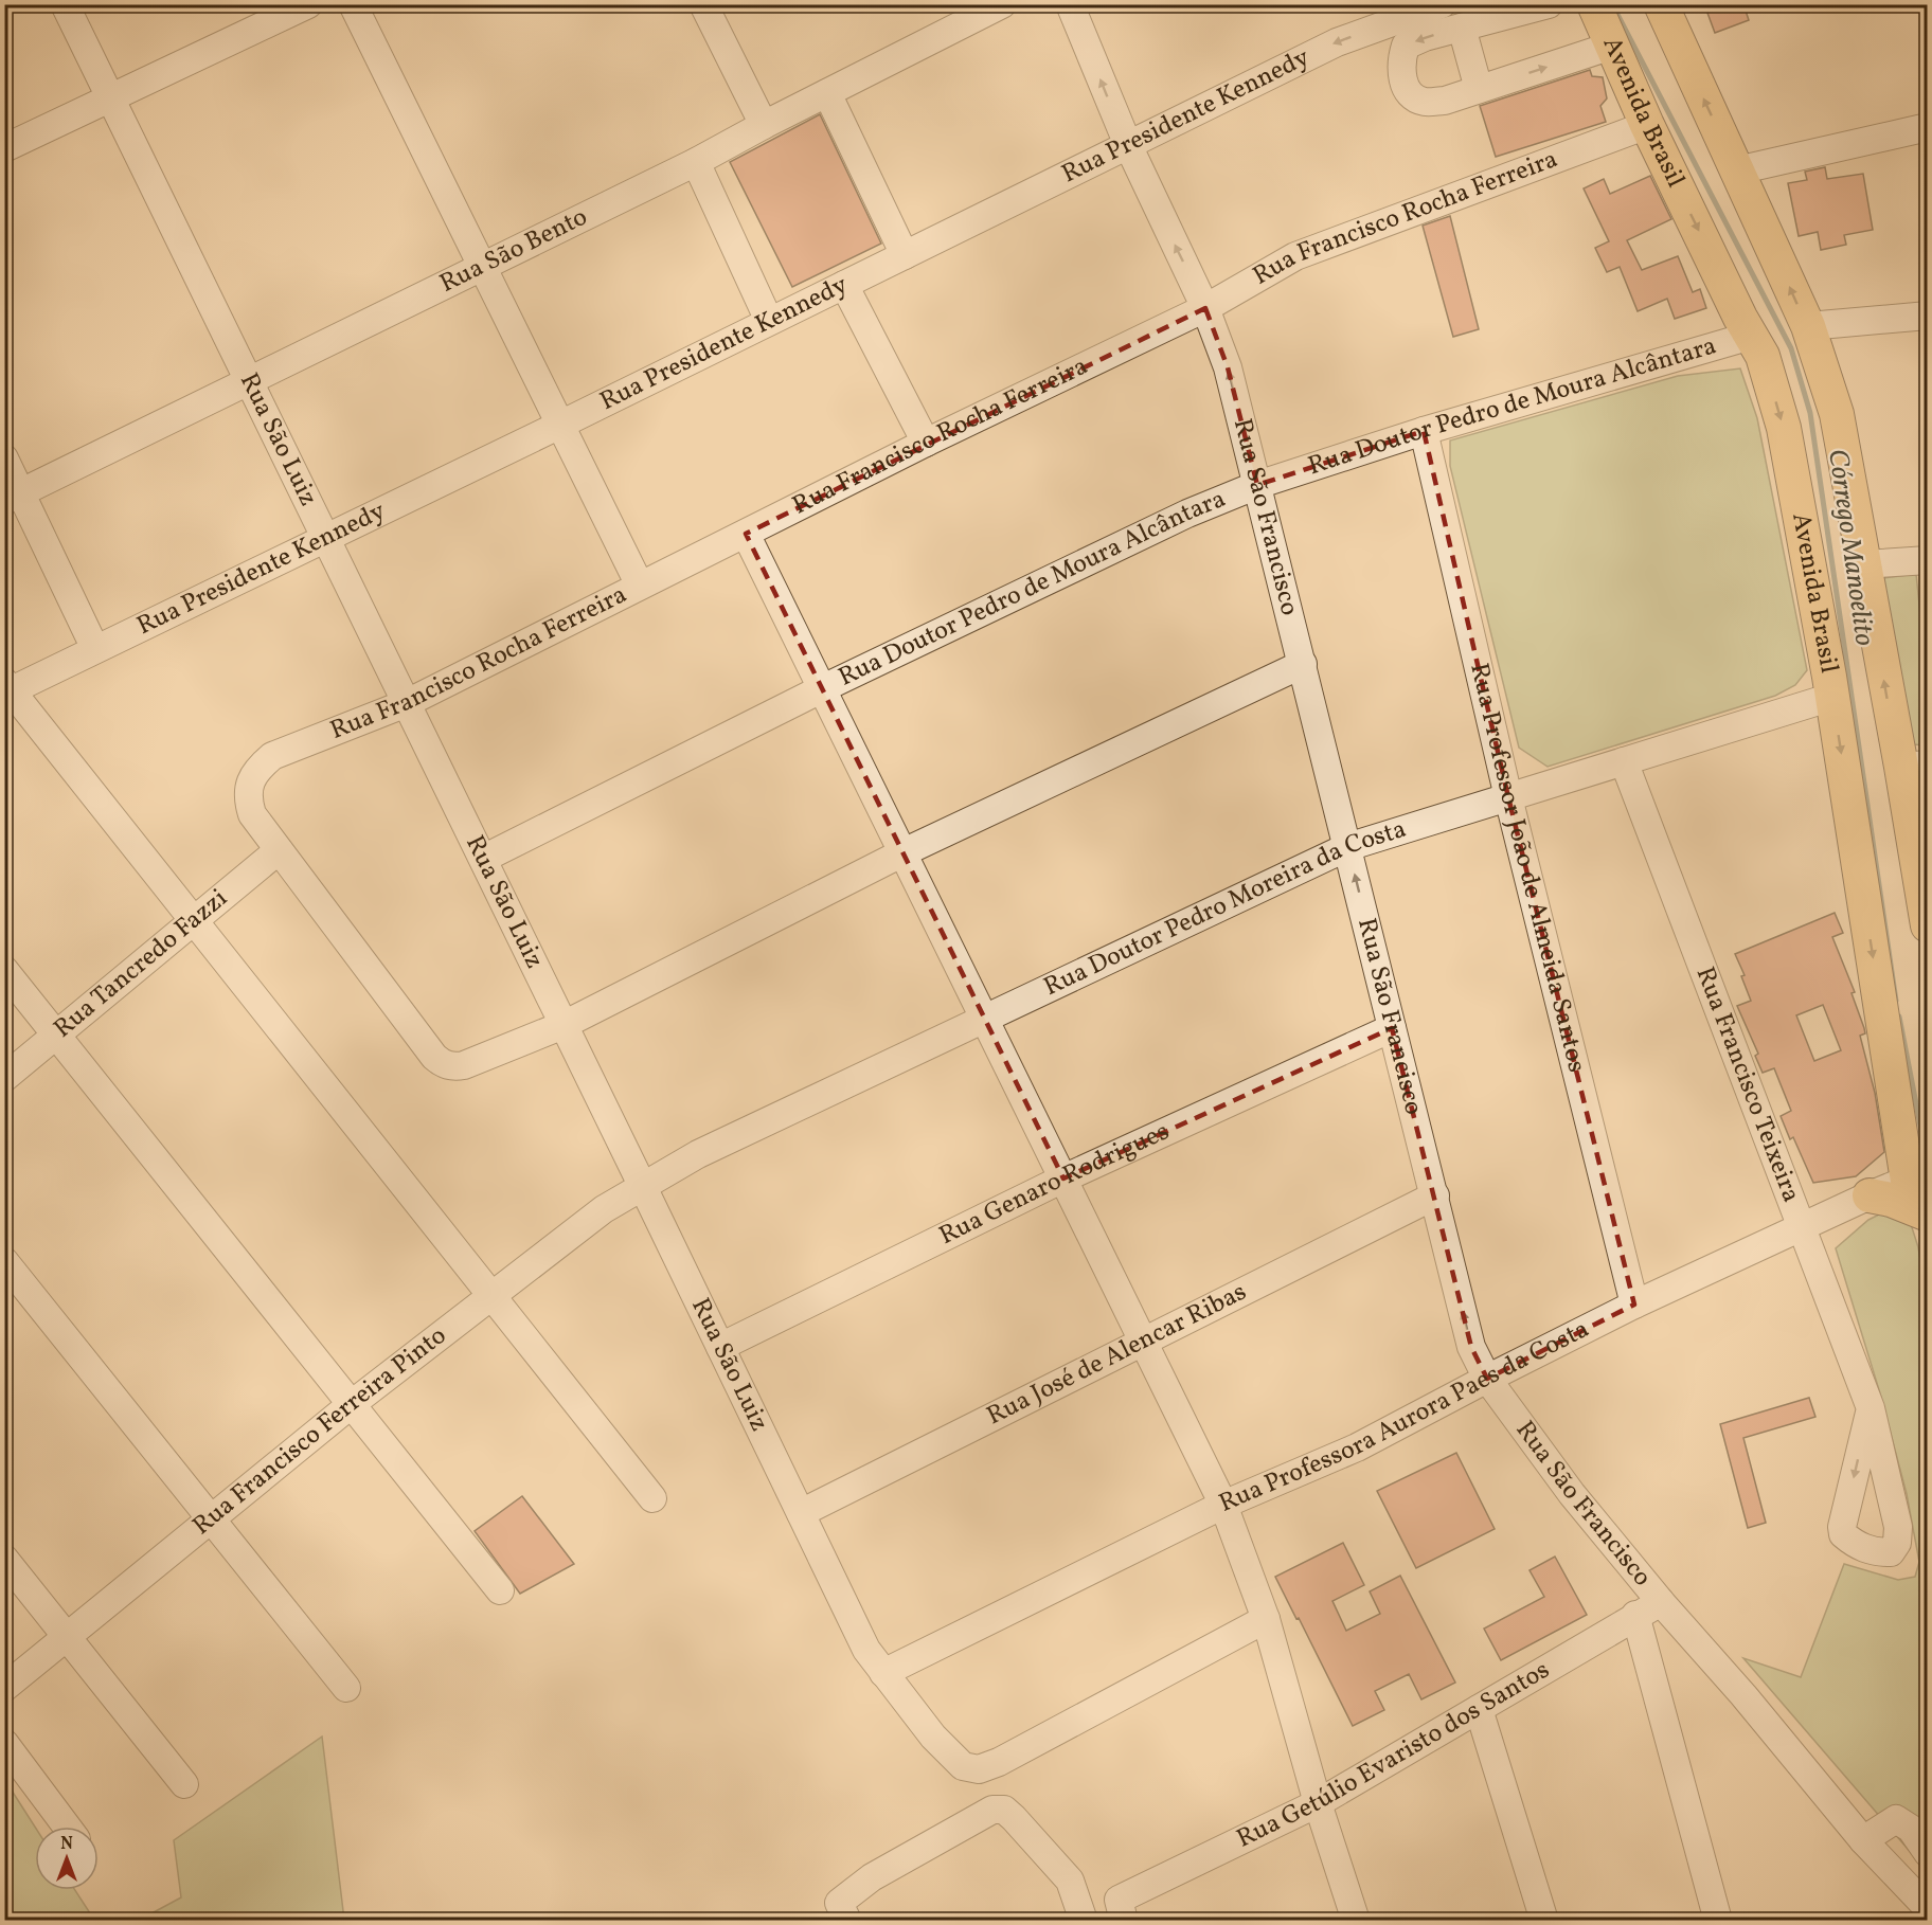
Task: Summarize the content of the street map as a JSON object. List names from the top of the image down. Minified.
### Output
{"streets":{"main road":["Avenida Brasil"],"street":["Rua Presidente Kennedy","Rua Francisco Rocha Ferreira","Rua São Bento","Rua Doutor Pedro de Moura Alcântara","Rua São Luiz","Rua São Francisco","Rua Professor João de Almeida Santos","Rua Doutor Pedro Moreira da Costa","Rua Tancredo Fazzi","Rua Francisco Teixeira","Rua Genaro Rodrigues","Rua José de Alencar Ribas","Rua Professora Aurora Paes da Costa","Rua Francisco Ferreira Pinto","Rua Getúlio Evaristo dos Santos"]},"crossings":[["Avenida Brasil","Rua Francisco Rocha Ferreira"],["Avenida Brasil","Rua Doutor Pedro de Moura Alcântara"],["Avenida Brasil","Rua Doutor Pedro Moreira da Costa"],["Avenida Brasil","Rua Professora Aurora Paes da Costa"],["Rua Presidente Kennedy","Rua São Luiz"],["Rua Presidente Kennedy","Rua São Francisco"],["Rua Francisco Rocha Ferreira","Rua São Luiz"],["Rua Francisco Rocha Ferreira","Rua São Francisco"],["Rua Francisco Rocha Ferreira","Rua Tancredo Fazzi"],["Rua São Bento","Rua São Luiz"],["Rua Doutor Pedro de Moura Alcântara","Rua São Luiz"],["Rua Doutor Pedro de Moura Alcântara","Rua São Francisco"],["Rua Doutor Pedro de Moura Alcântara","Rua Professor João de Almeida Santos"],["Rua São Luiz","Rua Doutor Pedro Moreira da Costa"],["Rua São Luiz","Rua Genaro Rodrigues"],["Rua São Luiz","Rua José de Alencar Ribas"],["Rua São Luiz","Rua Professora Aurora Paes da Costa"],["Rua São Luiz","Rua Francisco Ferreira Pinto"],["Rua São Francisco","Rua Doutor Pedro Moreira da Costa"],["Rua São Francisco","Rua Genaro Rodrigues"],["Rua São Francisco","Rua José de Alencar Ribas"],["Rua São Francisco","Rua Professora Aurora Paes da Costa"],["Rua São Francisco","Rua Getúlio Evaristo dos Santos"],["Rua Professor João de Almeida Santos","Rua Doutor Pedro Moreira da Costa"],["Rua Professor João de Almeida Santos","Rua Professora Aurora Paes da Costa"],["Rua Doutor Pedro Moreira da Costa","Rua Francisco Teixeira"],["Rua Doutor Pedro Moreira da Costa","Rua Francisco Ferreira Pinto"],["Rua Francisco Teixeira","Rua Professora Aurora Paes da Costa"]],"one_way":["Rua São Francisco"],"water":["Córrego Manoelito"],"north":"top"}
